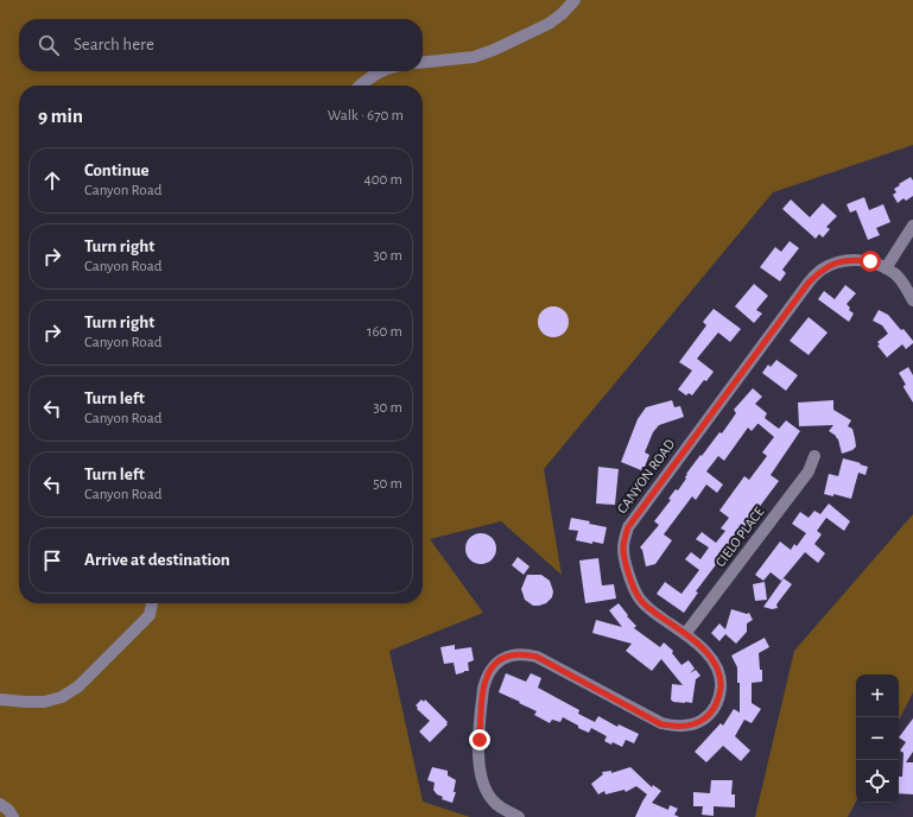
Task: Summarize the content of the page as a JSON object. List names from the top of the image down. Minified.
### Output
{"streets":{"street":["CANYON ROAD","CIELO PLACE"]},"crossings":[["CANYON ROAD","CIELO PLACE"]],"page":{"search":"Search here","heading":["9 min","Walk · 670 m"],"list":[["Continue","Canyon Road","400 m"],["Turn right","Canyon Road","30 m"],["Turn right","Canyon Road","160 m"],["Turn left","Canyon Road","30 m"],["Turn left","Canyon Road","50 m"],"Arrive at destination"],"map_buttons":["+","−"]}}
